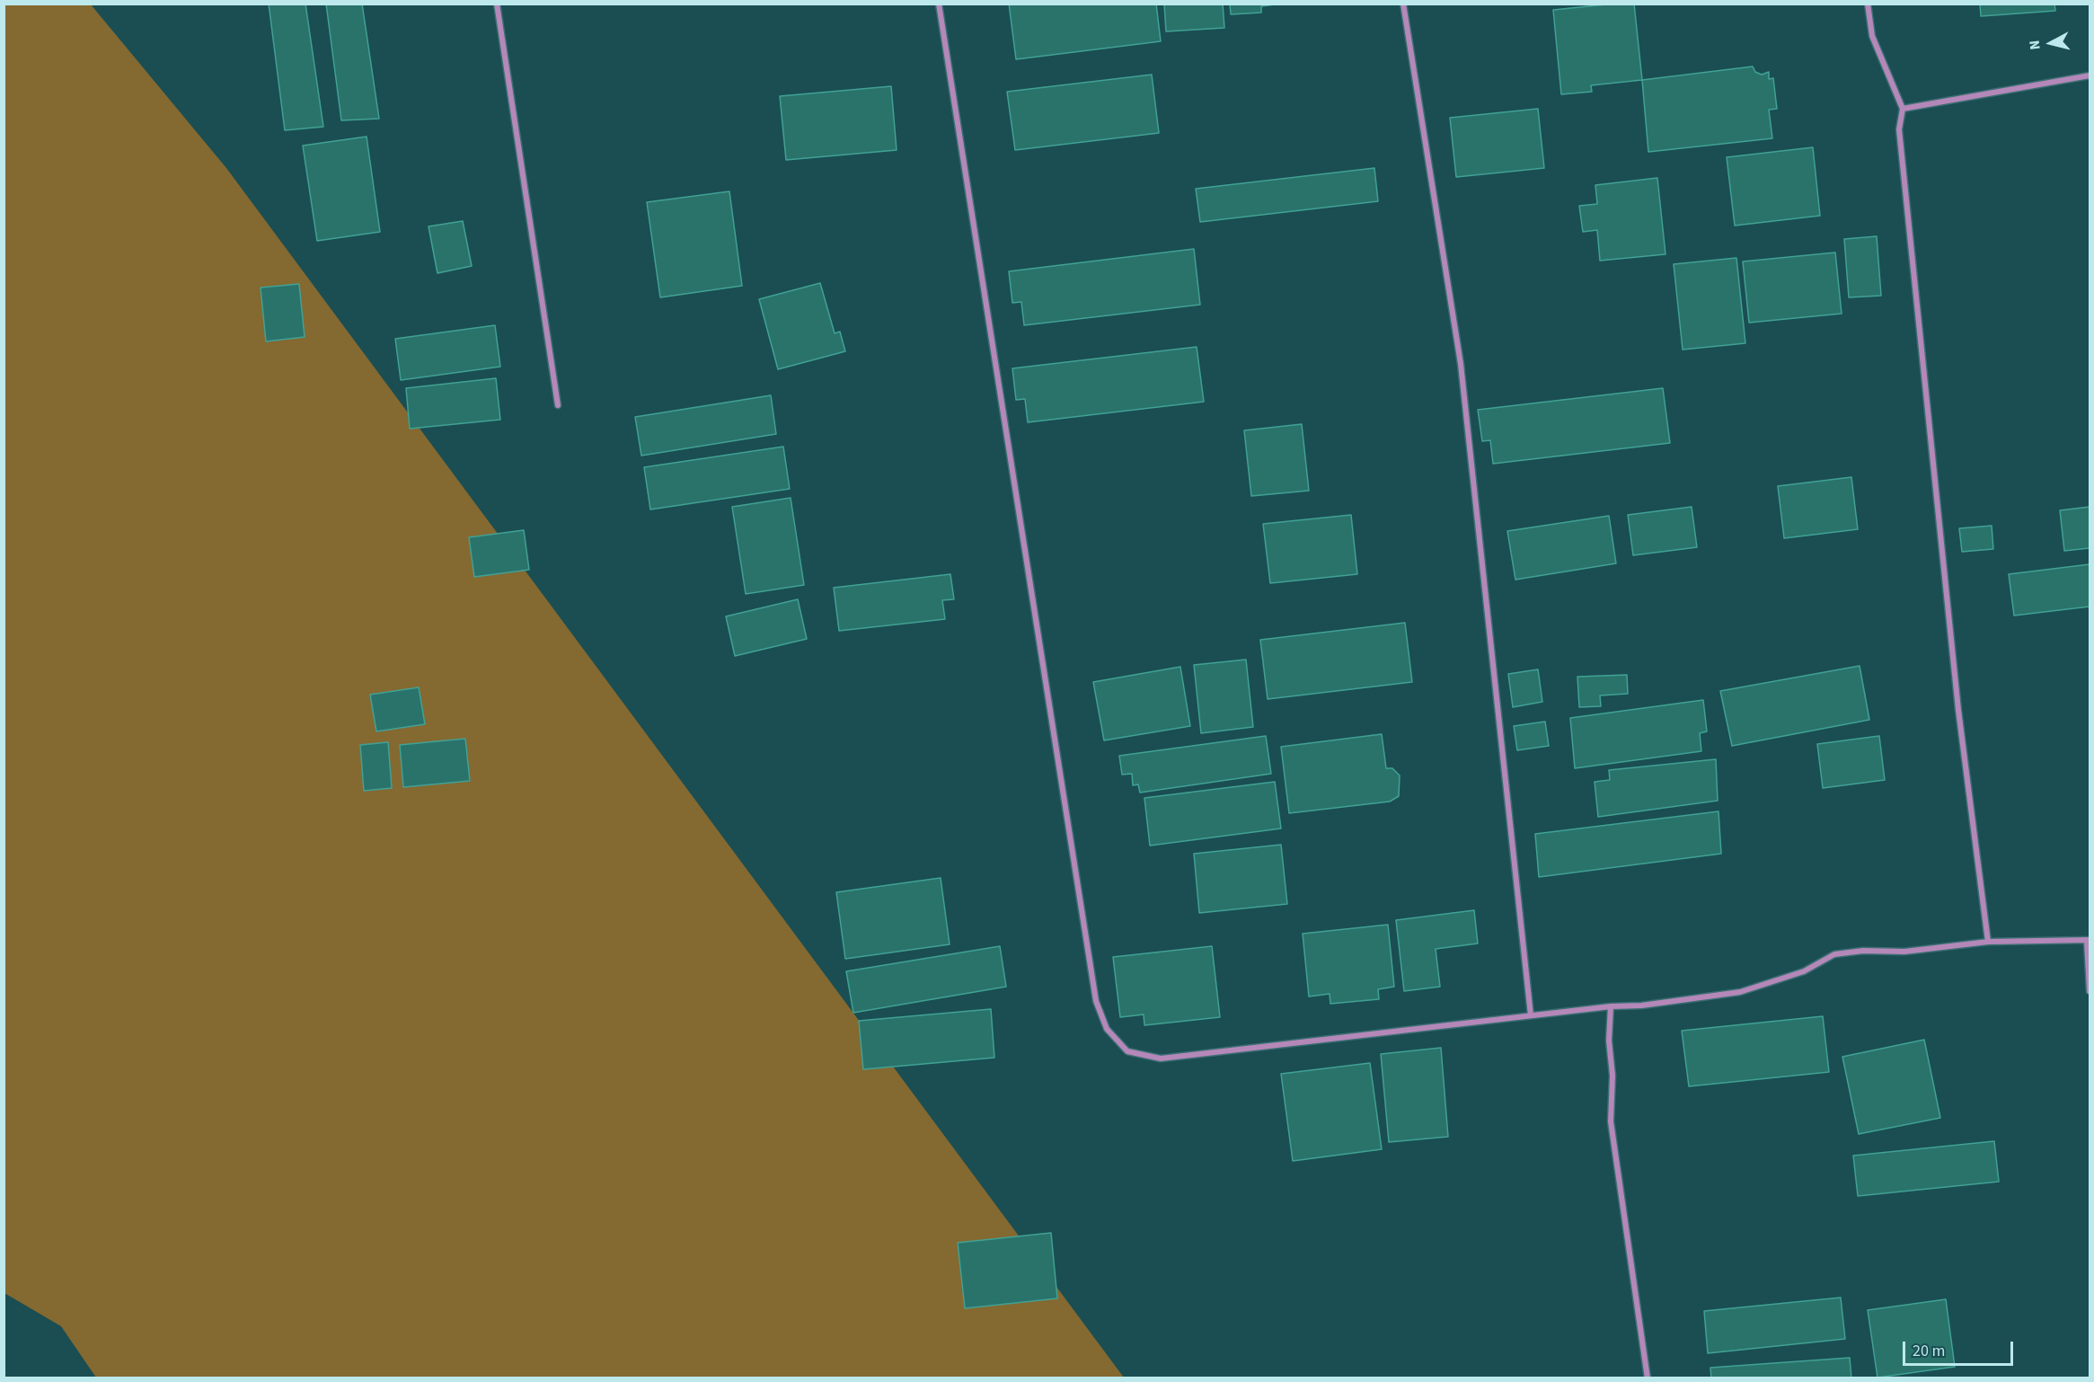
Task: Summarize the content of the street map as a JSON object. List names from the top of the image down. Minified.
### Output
{"scale_bar":"20 m","north":"left"}
